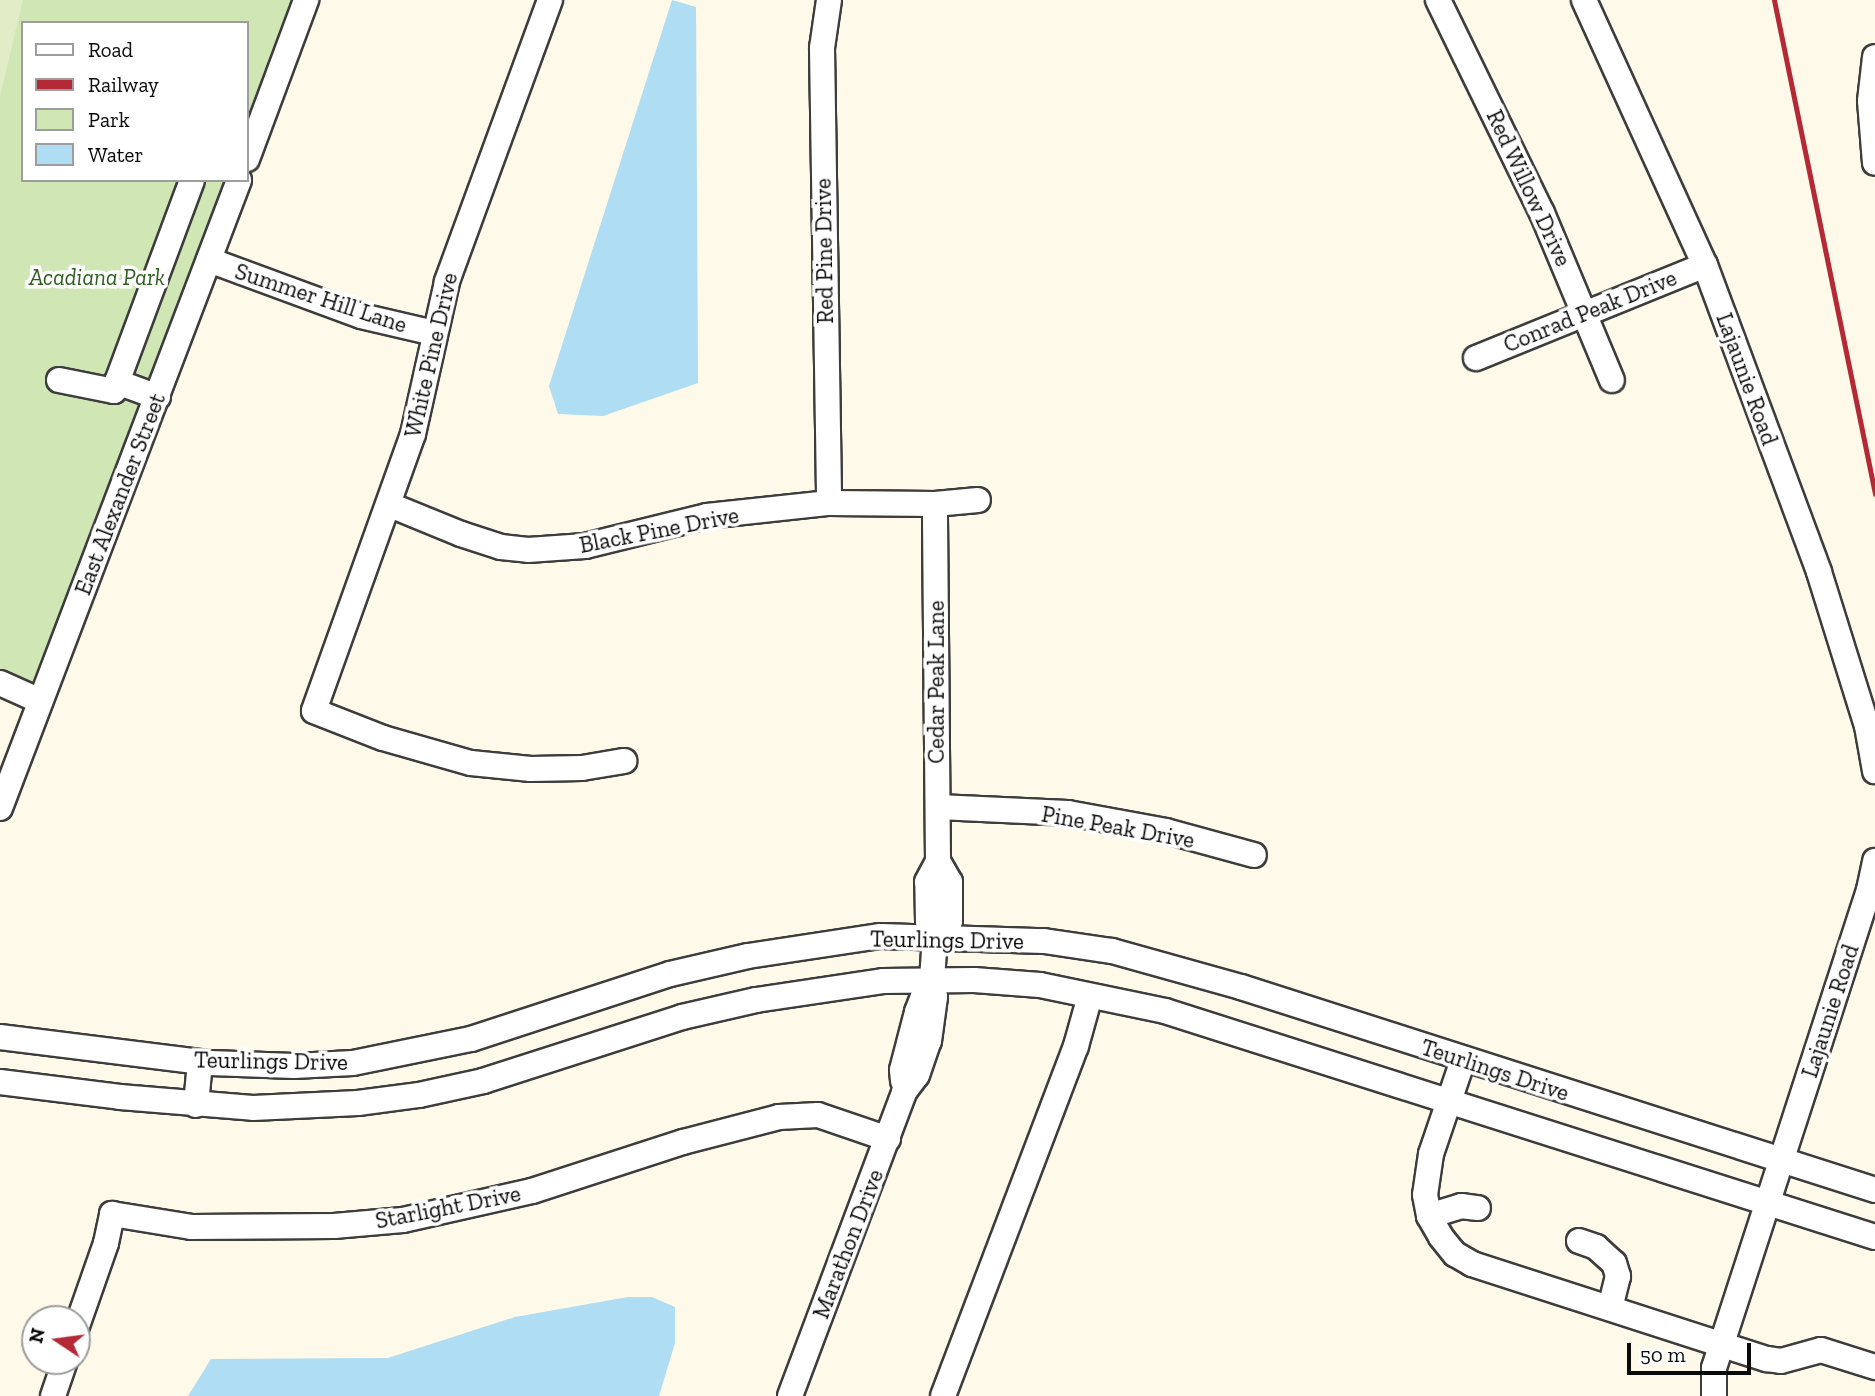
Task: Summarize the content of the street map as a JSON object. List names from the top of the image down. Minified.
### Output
{"streets":{"street":["Red Willow Drive","Red Pine Drive","Summer Hill Lane","Conrad Peak Drive","White Pine Drive","Lajaunie Road","East Alexander Street","Black Pine Drive","Cedar Peak Lane","Pine Peak Drive","Teurlings Drive","Starlight Drive","Marathon Drive"]},"crossings":[["Red Willow Drive","Conrad Peak Drive"],["Red Pine Drive","Black Pine Drive"],["Summer Hill Lane","White Pine Drive"],["Summer Hill Lane","East Alexander Street"],["Conrad Peak Drive","Lajaunie Road"],["White Pine Drive","Black Pine Drive"],["Lajaunie Road","Teurlings Drive"],["Black Pine Drive","Cedar Peak Lane"],["Cedar Peak Lane","Pine Peak Drive"],["Cedar Peak Lane","Teurlings Drive"],["Cedar Peak Lane","Marathon Drive"],["Teurlings Drive","Marathon Drive"],["Starlight Drive","Marathon Drive"]],"parks":["Acadiana Park"],"legend":["Road","Railway","Park","Water"],"scale_bar":"50 m","north":"left"}
